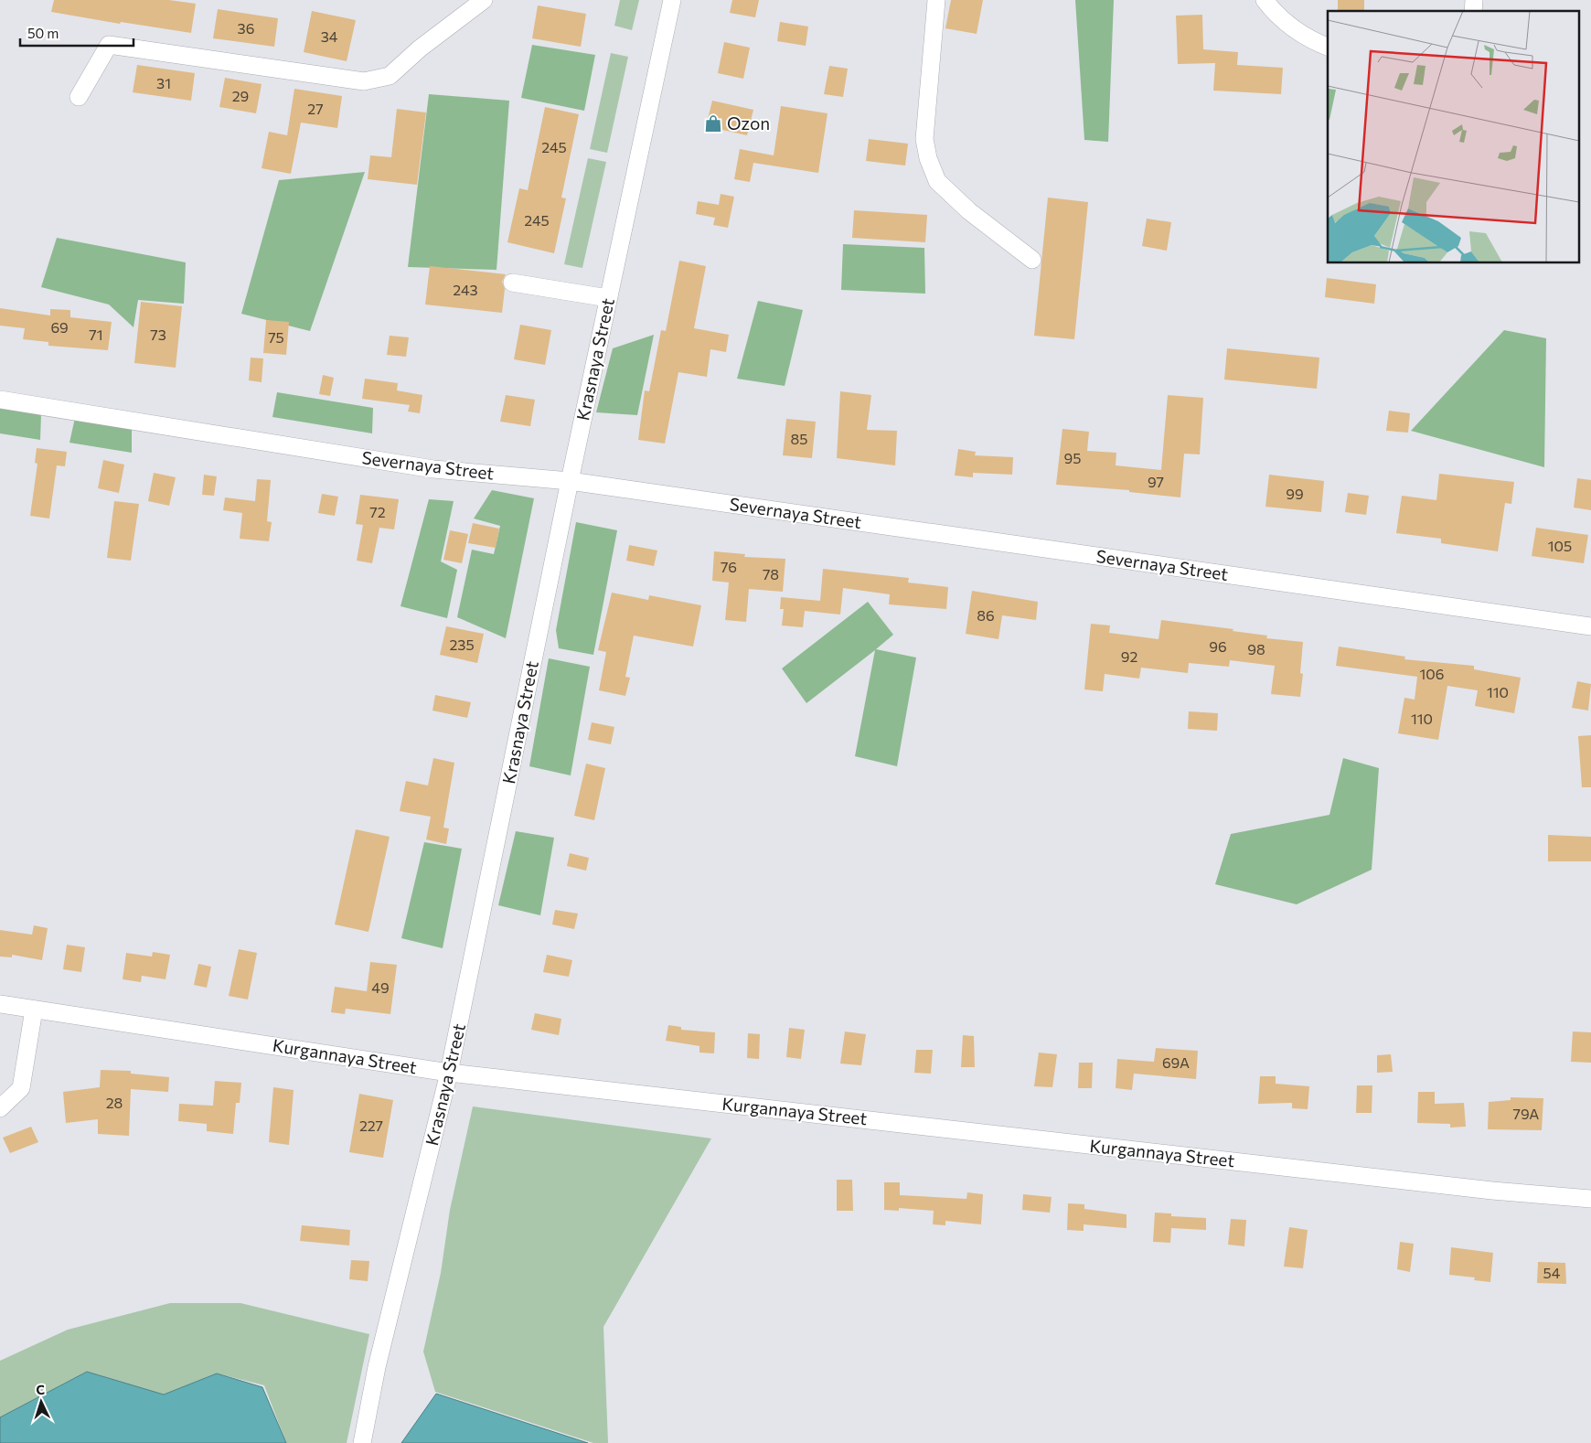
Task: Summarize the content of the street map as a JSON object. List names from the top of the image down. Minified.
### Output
{"streets":{"street":["Krasnaya Street","Severnaya Street","Kurgannaya Street"]},"crossings":[["Krasnaya Street","Severnaya Street"],["Krasnaya Street","Kurgannaya Street"]],"places":{"shop":["Ozon"]},"house_numbers":["36","34","31","29","27","245","245","243","69","71","73","75","85","95","97","99","72","105","76","78","86","235","96","98","92","106","110","110","49","69А","28","79А","227","54"],"scale_bar":"50 m","north":"top"}
